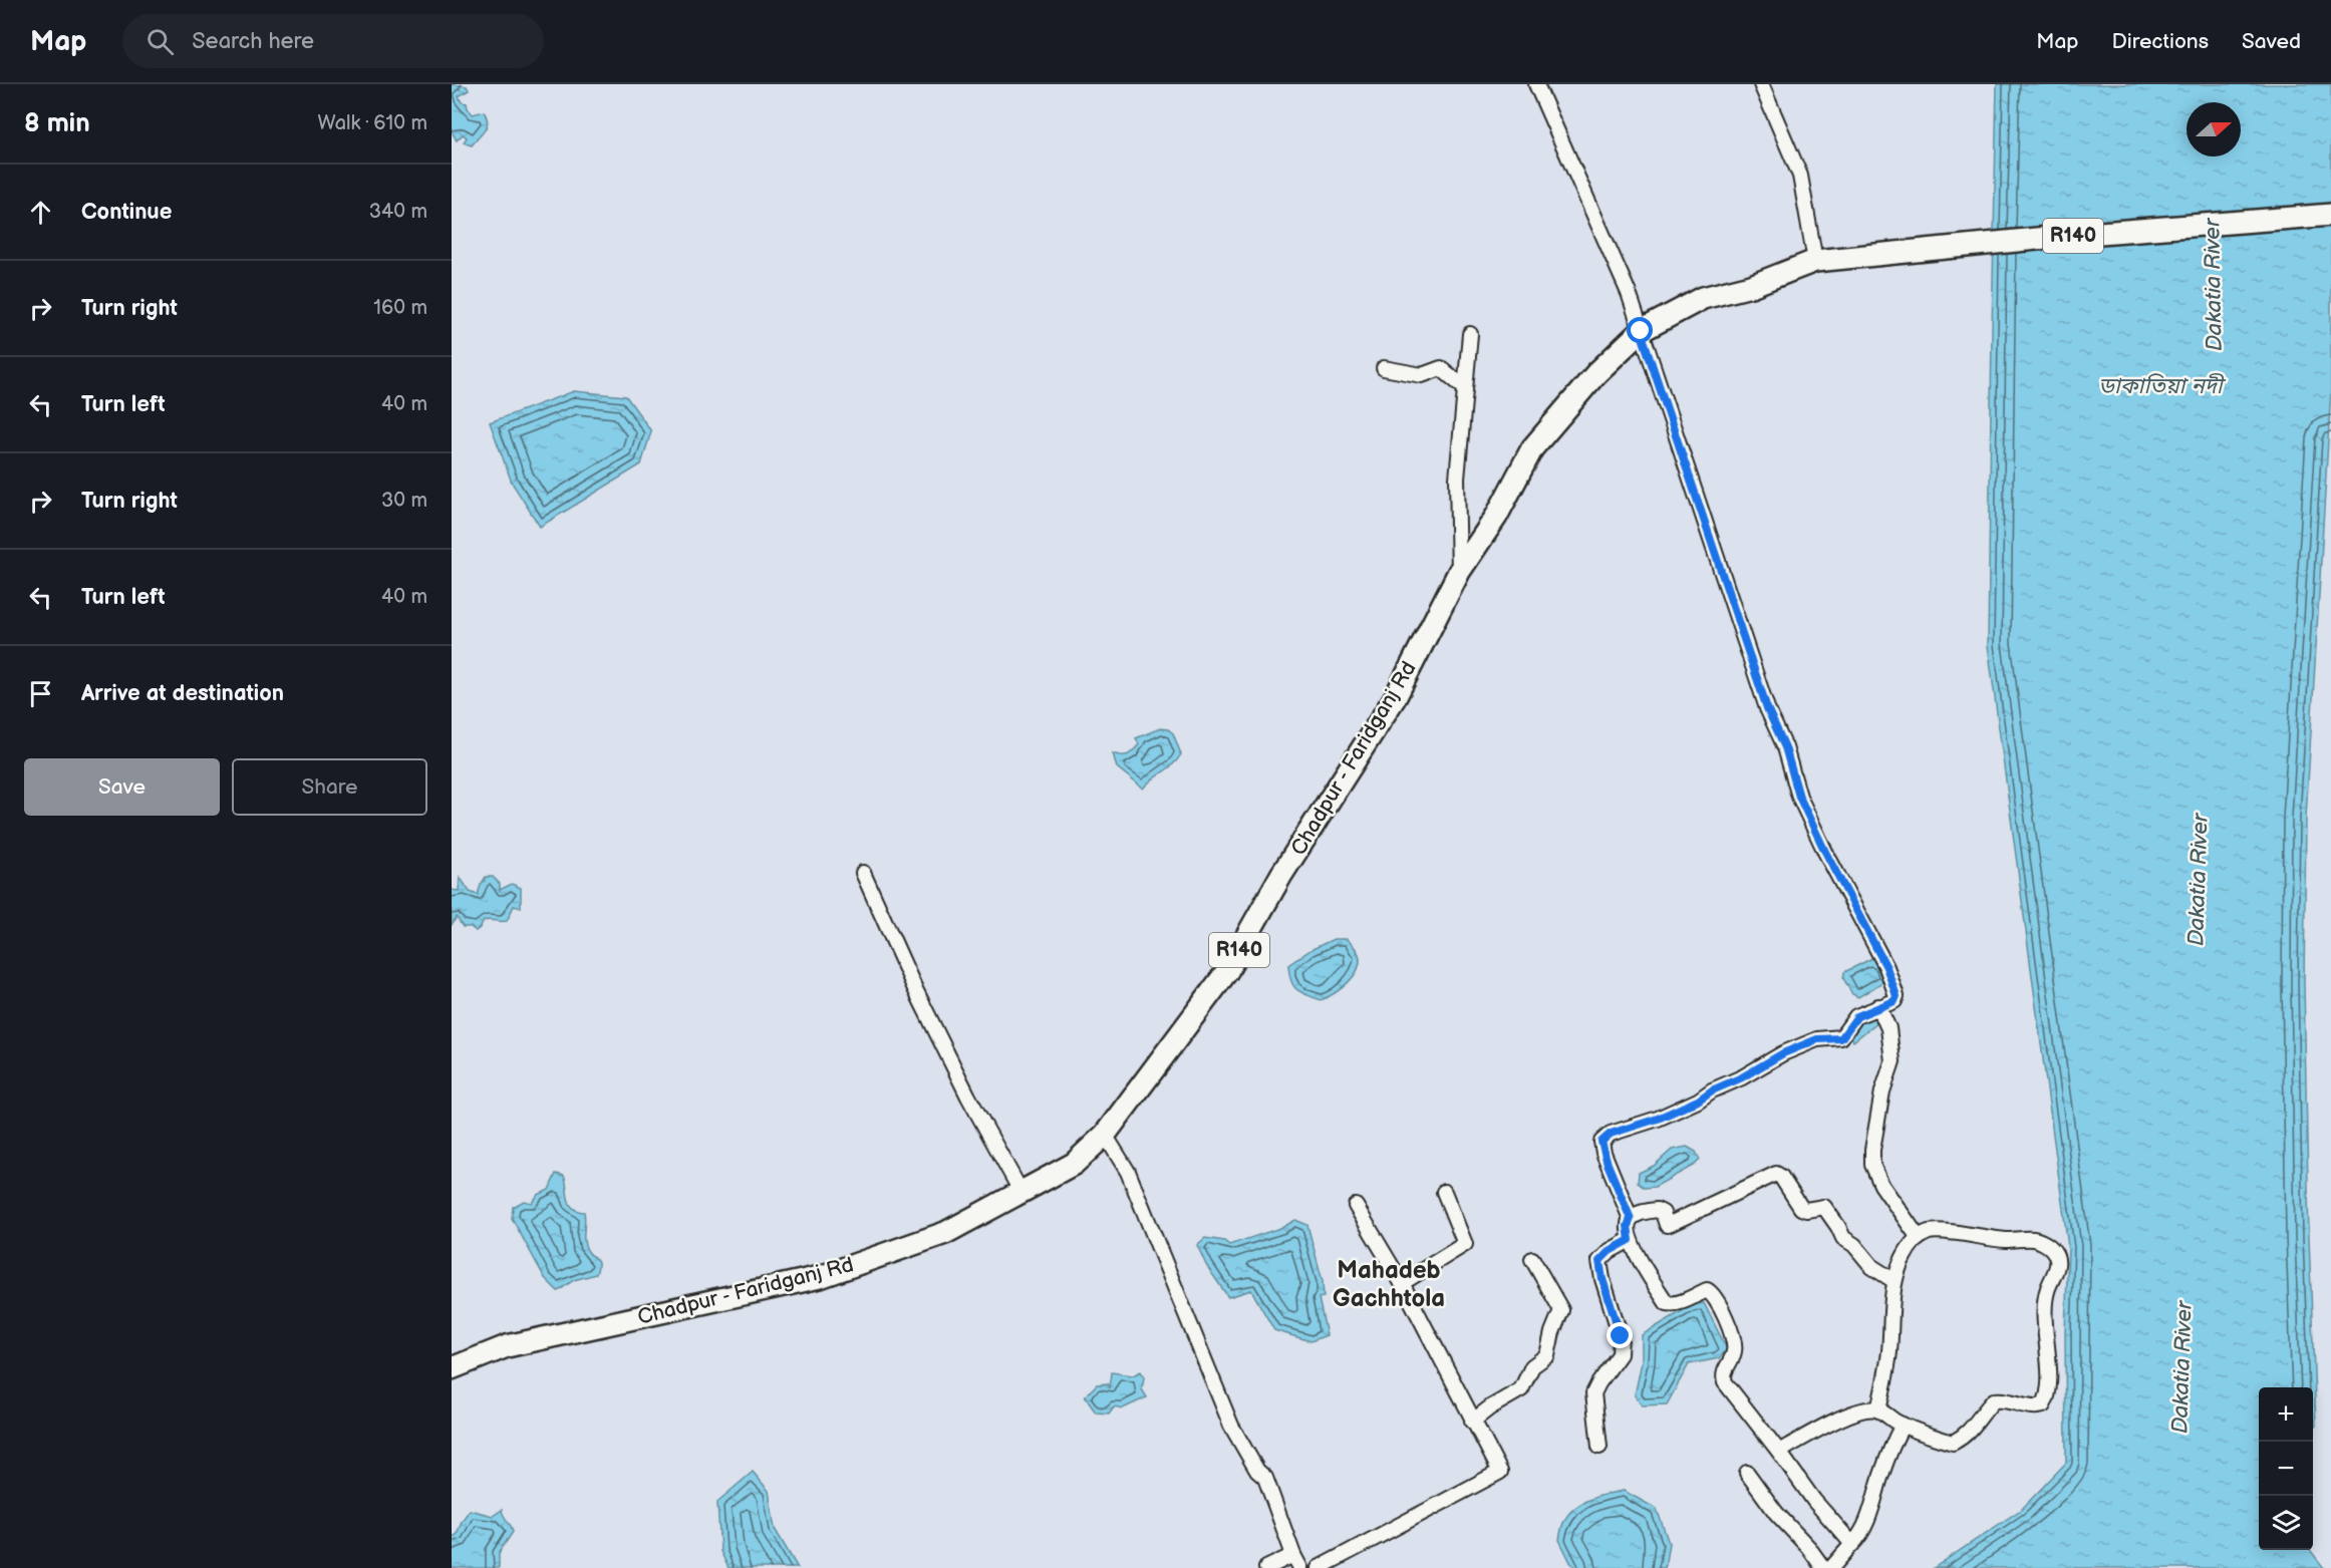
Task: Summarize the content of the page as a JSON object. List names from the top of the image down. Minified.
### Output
{"streets":{"main road":["R140","Chadpur - Faridganj Rd"]},"districts":["Mahadeb Gachhtola"],"water":["Dakatia River","ডাকাতিয়া নদী"],"north":"right","page":{"header":"Map","search":"Search here","nav":["Map","Directions","Saved"],"heading":["8 min","Walk · 610 m"],"list":[["Continue","340 m"],["Turn right","160 m"],["Turn left","40 m"],["Turn right","30 m"],["Turn left","40 m"],"Arrive at destination"],"buttons":["Save","Share"],"map_buttons":["+","−"]}}
